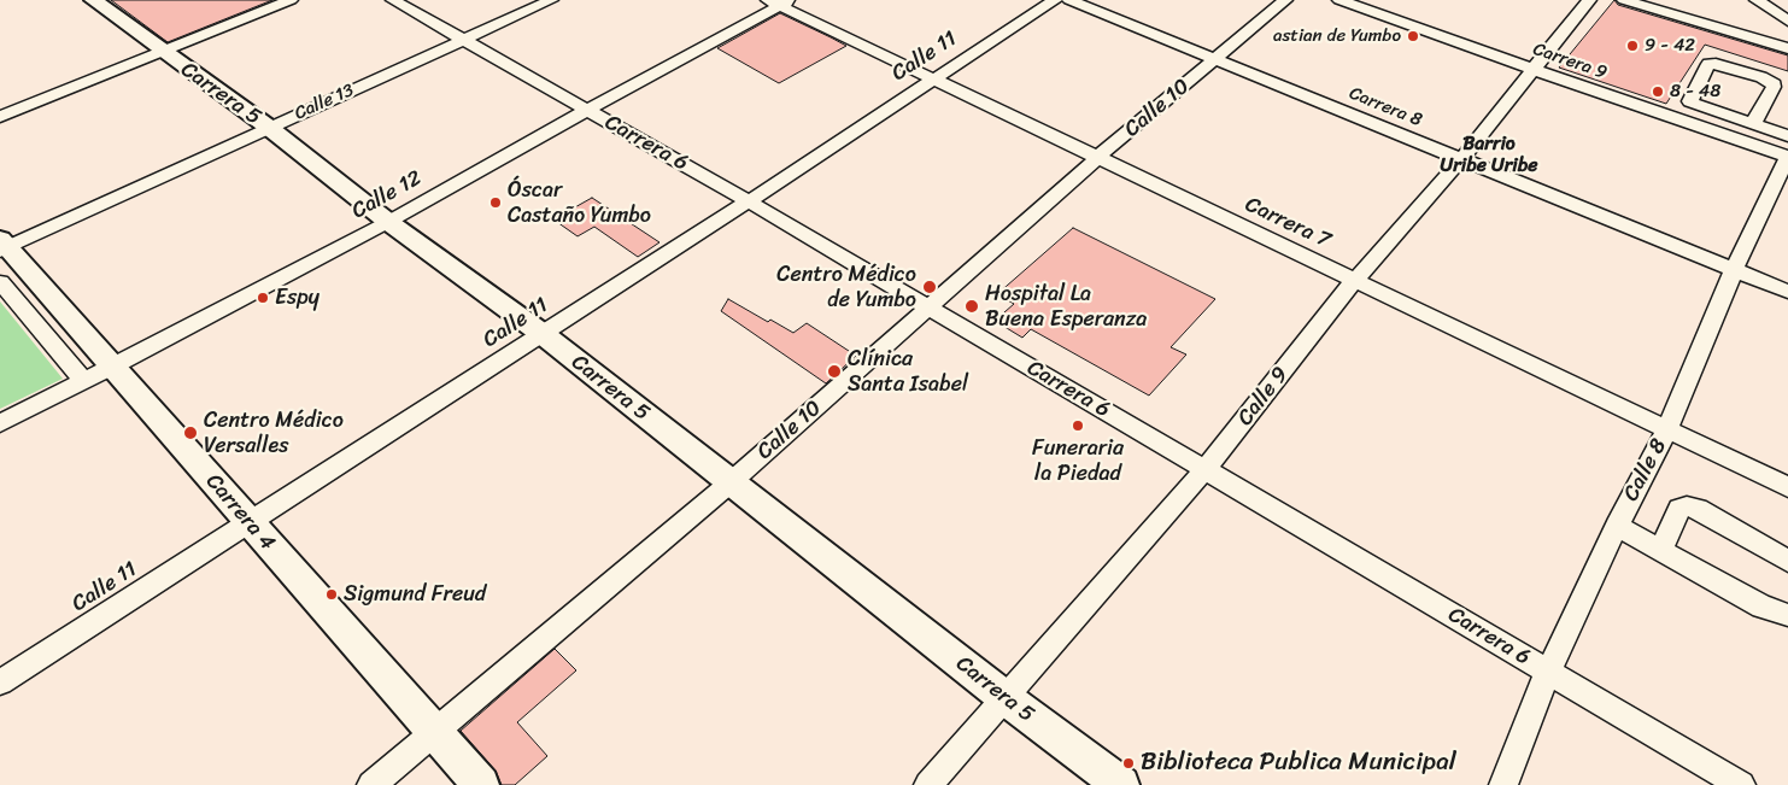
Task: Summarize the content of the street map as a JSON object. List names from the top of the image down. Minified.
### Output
{"streets":{"main road":["Carrera 5","Carrera 4"],"street":["Calle 11","Carrera 9","Calle 13","Carrera 8","Calle 10","Carrera 6","Calle 12","Carrera 7","Calle 9","Calle 8"]},"crossings":[["Calle 11","Carrera 5"],["Calle 11","Carrera 6"],["Calle 11","Carrera 7"],["Calle 11","Carrera 4"],["Carrera 9","Calle 9"],["Carrera 9","Calle 8"],["Carrera 5","Calle 13"],["Carrera 5","Calle 10"],["Carrera 5","Calle 12"],["Carrera 5","Calle 9"],["Calle 13","Carrera 6"],["Calle 13","Carrera 4"],["Carrera 8","Calle 10"],["Carrera 8","Calle 9"],["Carrera 8","Calle 8"],["Calle 10","Carrera 6"],["Calle 10","Carrera 7"],["Calle 10","Carrera 4"],["Carrera 6","Calle 12"],["Carrera 6","Calle 9"],["Carrera 6","Calle 8"],["Calle 12","Carrera 7"],["Calle 12","Carrera 4"],["Carrera 7","Calle 9"],["Carrera 7","Calle 8"]],"districts":["Barrio Uribe Uribe"],"places":["astian de Yumbo","9 - 42","8 - 48","Óscar Castaño Yumbo","Centro Médico de Yumbo","Espy","Hospital La Buena Esperanza","Clínica Santa Isabel","Funeraria la Piedad","Centro Médico Versalles","Sigmund Freud","Biblioteca Publica Municipal"]}
